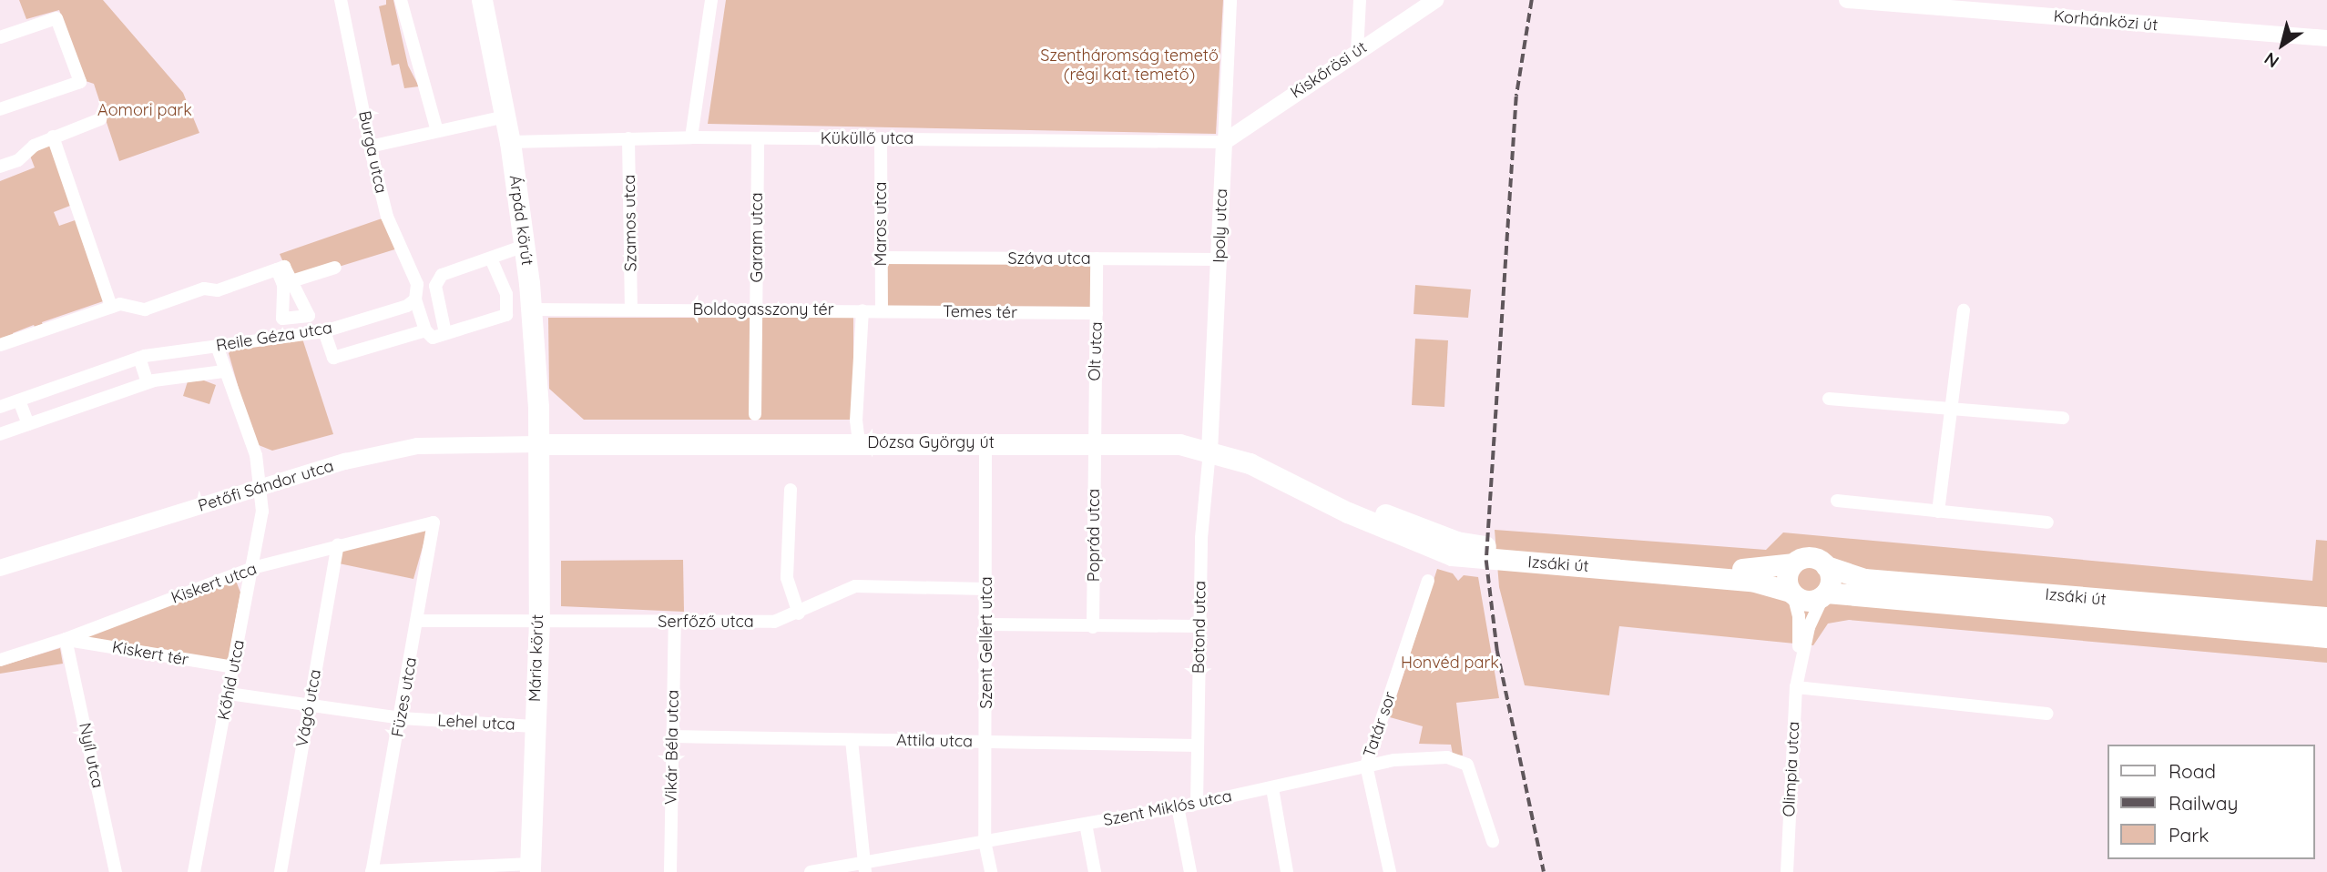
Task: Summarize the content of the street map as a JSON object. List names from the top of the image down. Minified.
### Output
{"streets":{"main road":["Árpád körút","Dózsa György út","Izsáki út","Mária körút"],"street":["Korhánközi út","Kiskőrösi út","Küküllő utca","Burga utca","Szamos utca","Maros utca","Ipoly utca","Garam utca","Száva utca","Boldogasszony tér","Temes tér","Reile Géza utca","Olt utca","Petőfi Sándor utca","Poprád utca","Kiskert utca","Serfőző utca","Botond utca","Szent Gellért utca","Kiskert tér","Kőhíd utca","Füzes utca","Vágó utca","Lehel utca","Tatár sor","Attila utca","Vikár Béla utca","Nyíl utca","Olimpia utca","Szent Miklós utca"]},"crossings":[["Kiskőrösi út","Küküllő utca"],["Kiskőrösi út","Ipoly utca"],["Küküllő utca","Árpád körút"],["Küküllő utca","Szamos utca"],["Küküllő utca","Maros utca"],["Küküllő utca","Ipoly utca"],["Küküllő utca","Garam utca"],["Burga utca","Reile Géza utca"],["Árpád körút","Boldogasszony tér"],["Árpád körút","Dózsa György út"],["Árpád körút","Petőfi Sándor utca"],["Árpád körút","Mária körút"],["Szamos utca","Boldogasszony tér"],["Maros utca","Száva utca"],["Maros utca","Temes tér"],["Ipoly utca","Száva utca"],["Ipoly utca","Dózsa György út"],["Ipoly utca","Botond utca"],["Garam utca","Boldogasszony tér"],["Száva utca","Olt utca"],["Boldogasszony tér","Temes tér"],["Temes tér","Olt utca"],["Reile Géza utca","Kőhíd utca"],["Olt utca","Dózsa György út"],["Olt utca","Poprád utca"],["Dózsa György út","Petőfi Sándor utca"],["Dózsa György út","Poprád utca"],["Dózsa György út","Izsáki út"],["Dózsa György út","Botond utca"],["Dózsa György út","Szent Gellért utca"],["Dózsa György út","Mária körút"],["Petőfi Sándor utca","Mária körút"],["Petőfi Sándor utca","Kőhíd utca"],["Izsáki út","Olimpia utca"],["Kiskert utca","Kiskert tér"],["Kiskert utca","Kőhíd utca"],["Kiskert utca","Füzes utca"],["Kiskert utca","Vágó utca"],["Kiskert utca","Nyíl utca"],["Serfőző utca","Szent Gellért utca"],["Serfőző utca","Mária körút"],["Serfőző utca","Füzes utca"],["Serfőző utca","Vikár Béla utca"],["Botond utca","Attila utca"],["Botond utca","Szent Miklós utca"],["Szent Gellért utca","Attila utca"],["Szent Gellért utca","Szent Miklós utca"],["Kiskert tér","Kőhíd utca"],["Kiskert tér","Nyíl utca"],["Mária körút","Lehel utca"],["Kőhíd utca","Lehel utca"],["Füzes utca","Lehel utca"],["Vágó utca","Lehel utca"],["Tatár sor","Szent Miklós utca"],["Attila utca","Vikár Béla utca"]],"parks":["Szentháromság temető (régi kat. temető)","Aomori park","Honvéd park"],"legend":["Road","Railway","Park"],"north":"bottom left"}
